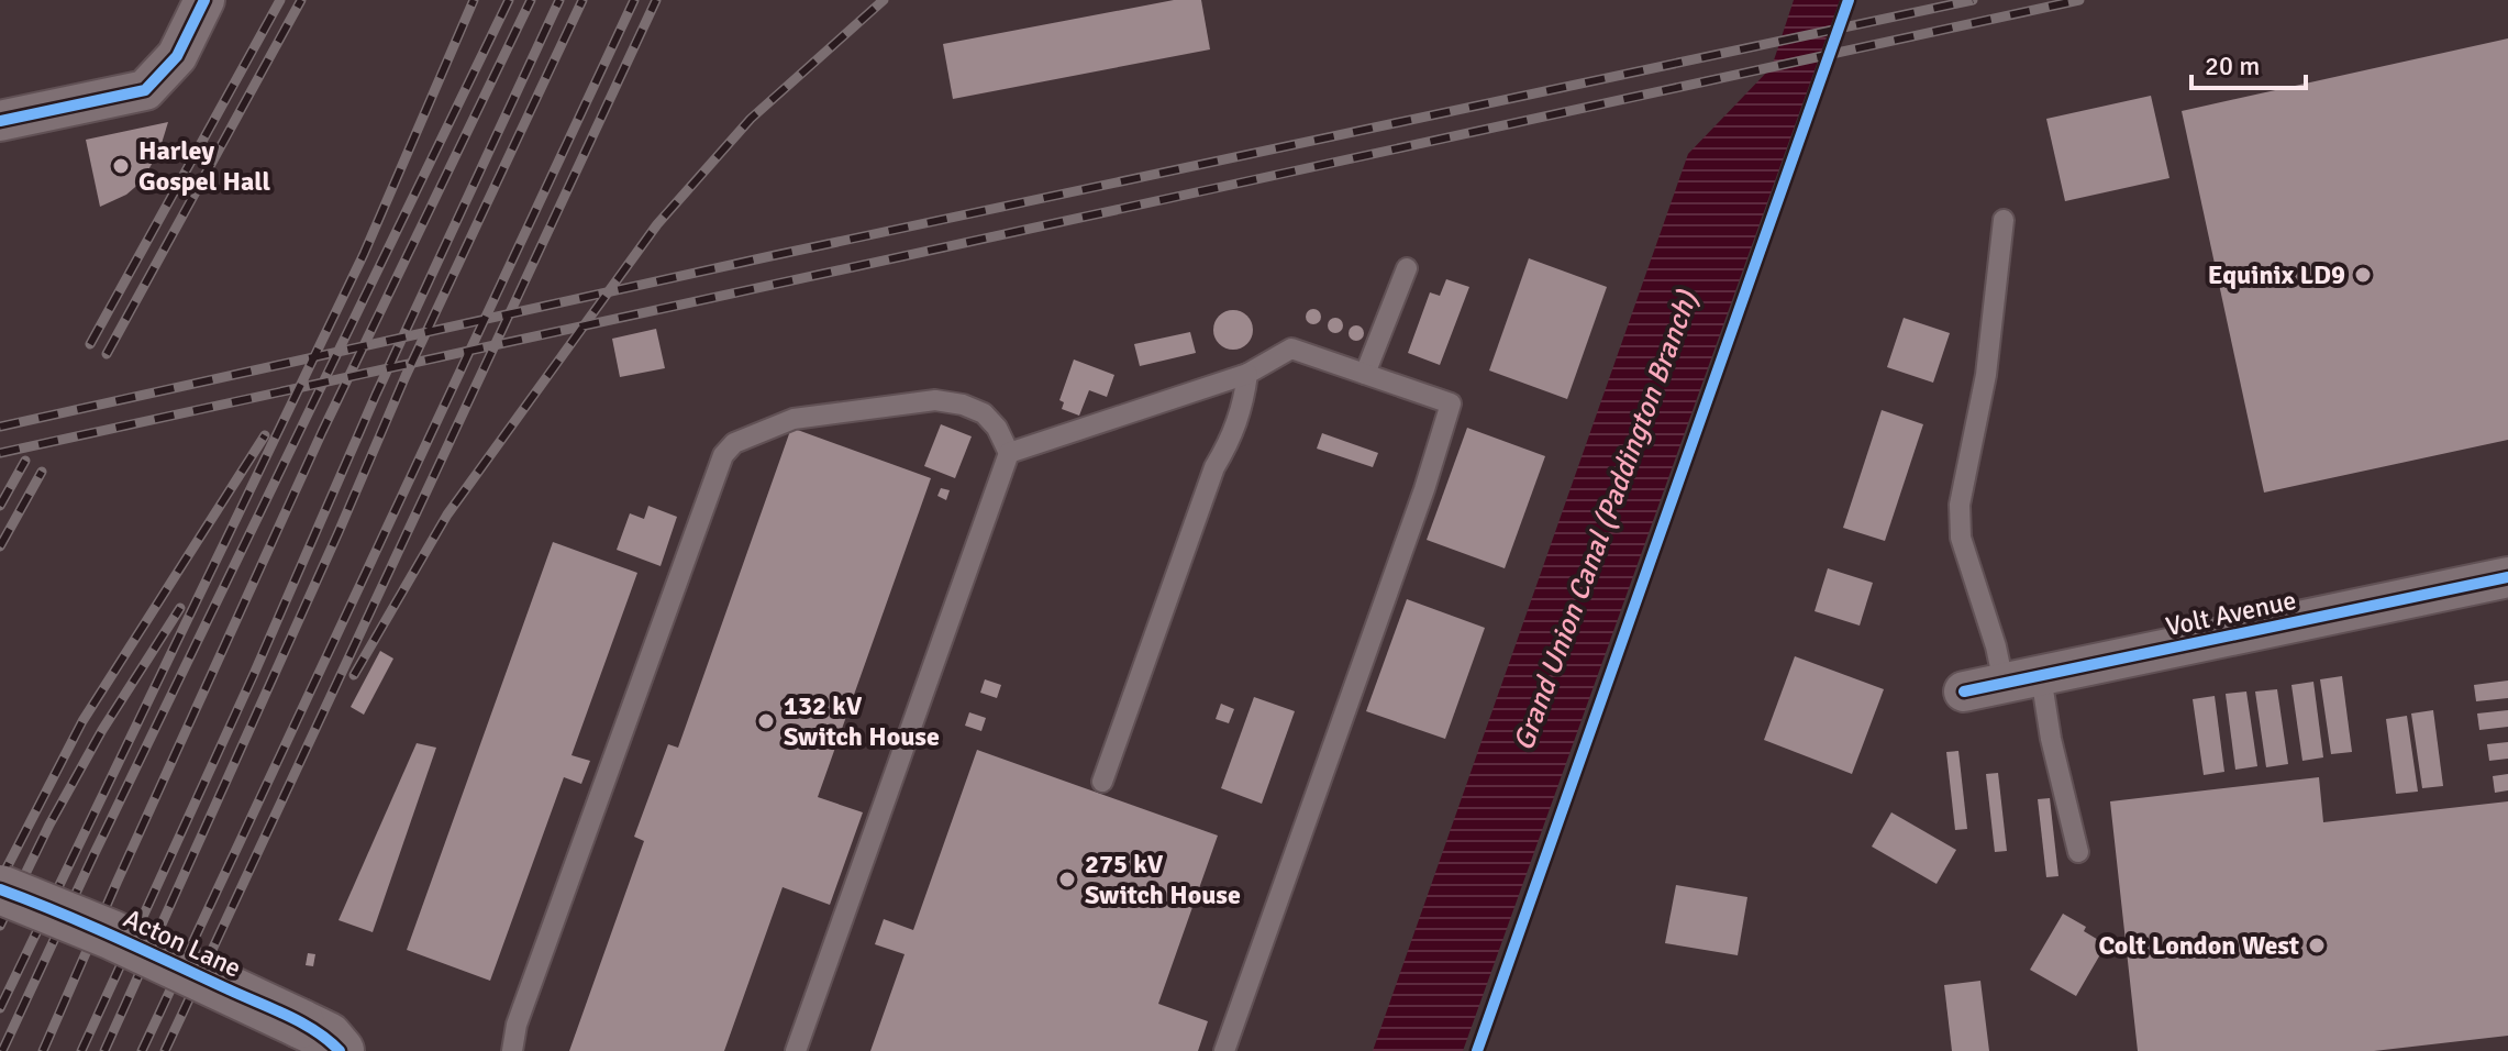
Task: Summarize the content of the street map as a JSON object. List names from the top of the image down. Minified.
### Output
{"streets":{"main road":["Acton Lane"],"street":["Volt Avenue"]},"water":["Grand Union Canal (Paddington Branch)"],"places":["Harley Gospel Hall","Equinix LD9","132 kV Switch House","275 kV Switch House","Colt London West"],"scale_bar":"20 m"}
